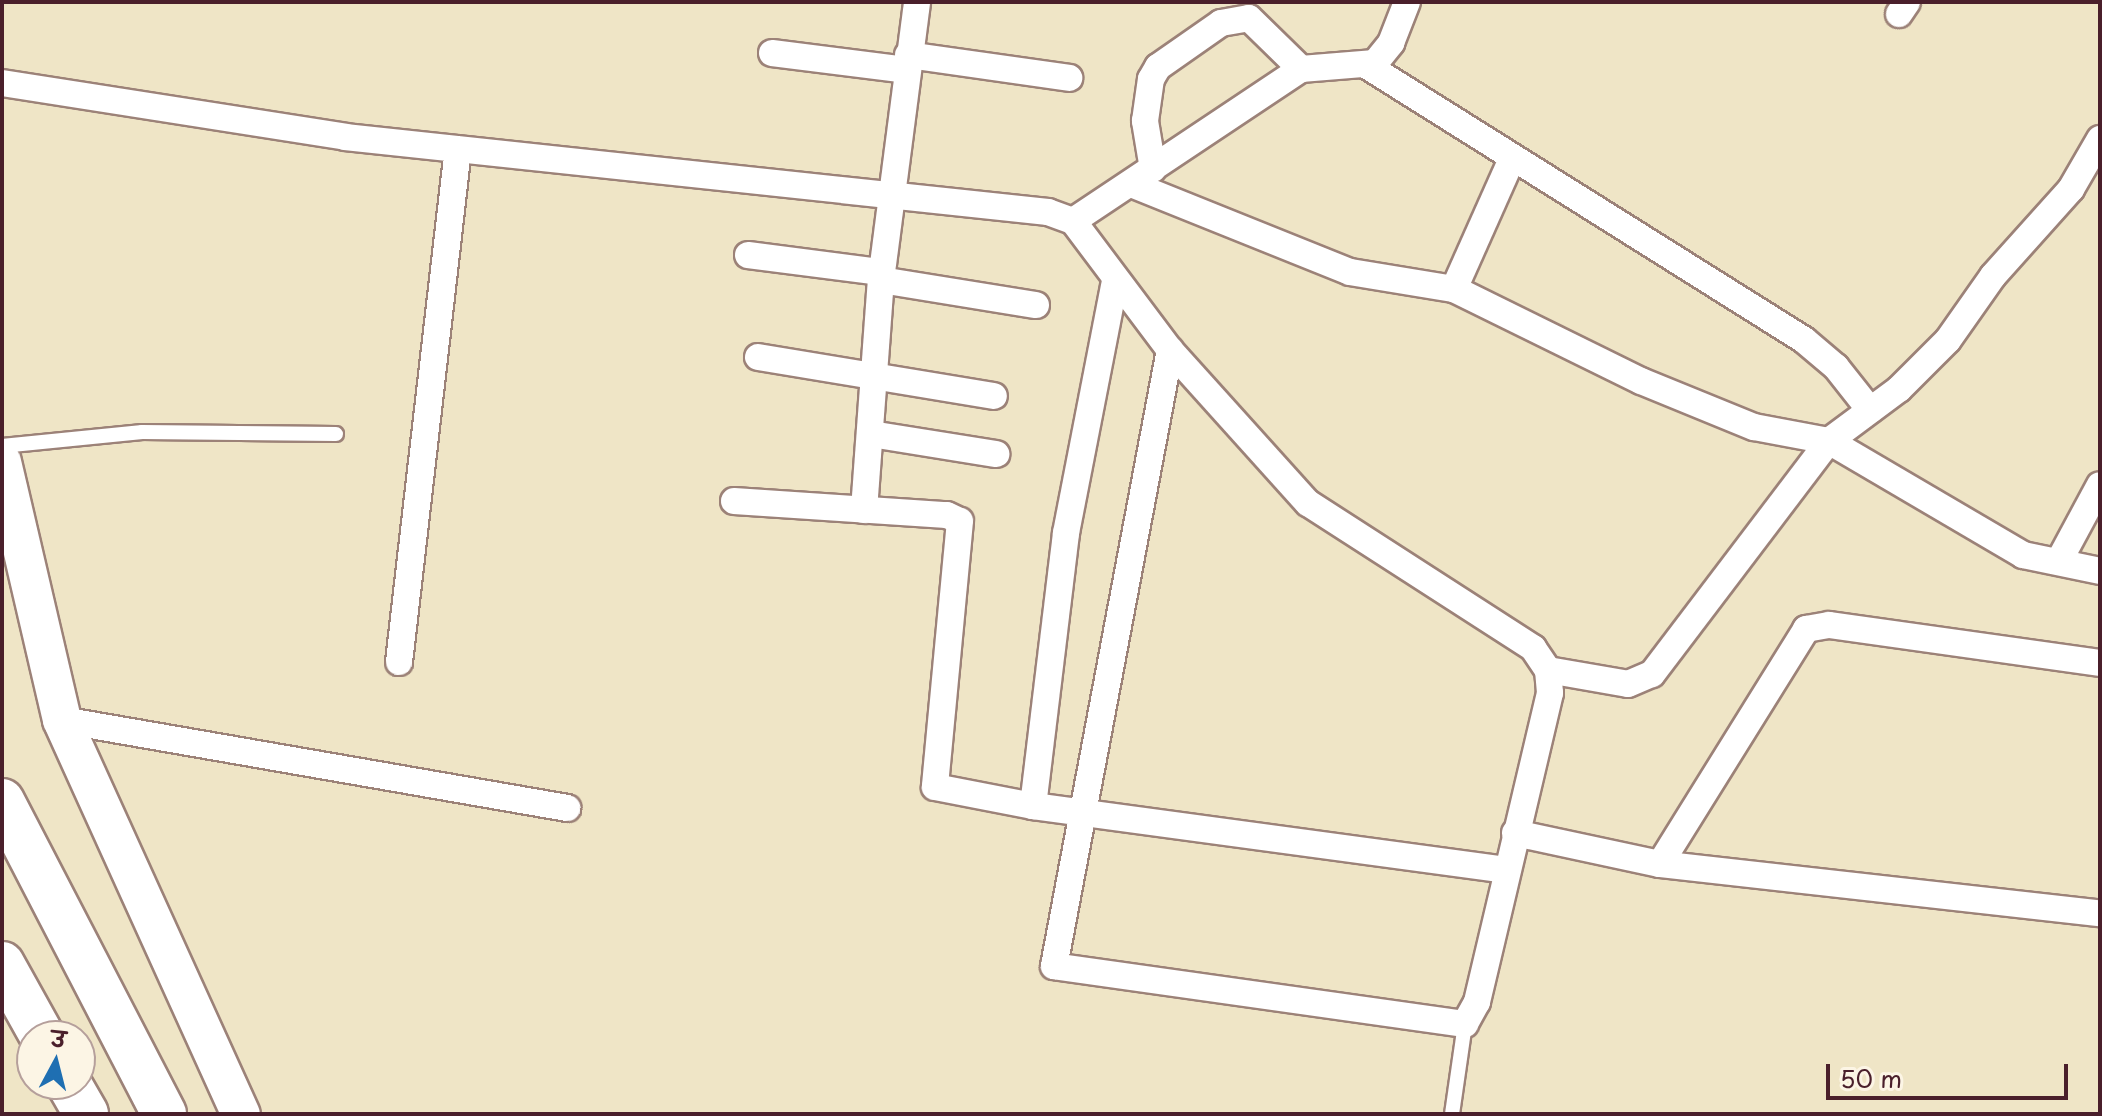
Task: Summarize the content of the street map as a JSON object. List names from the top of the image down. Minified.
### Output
{"scale_bar":"50 m","north":"top"}
